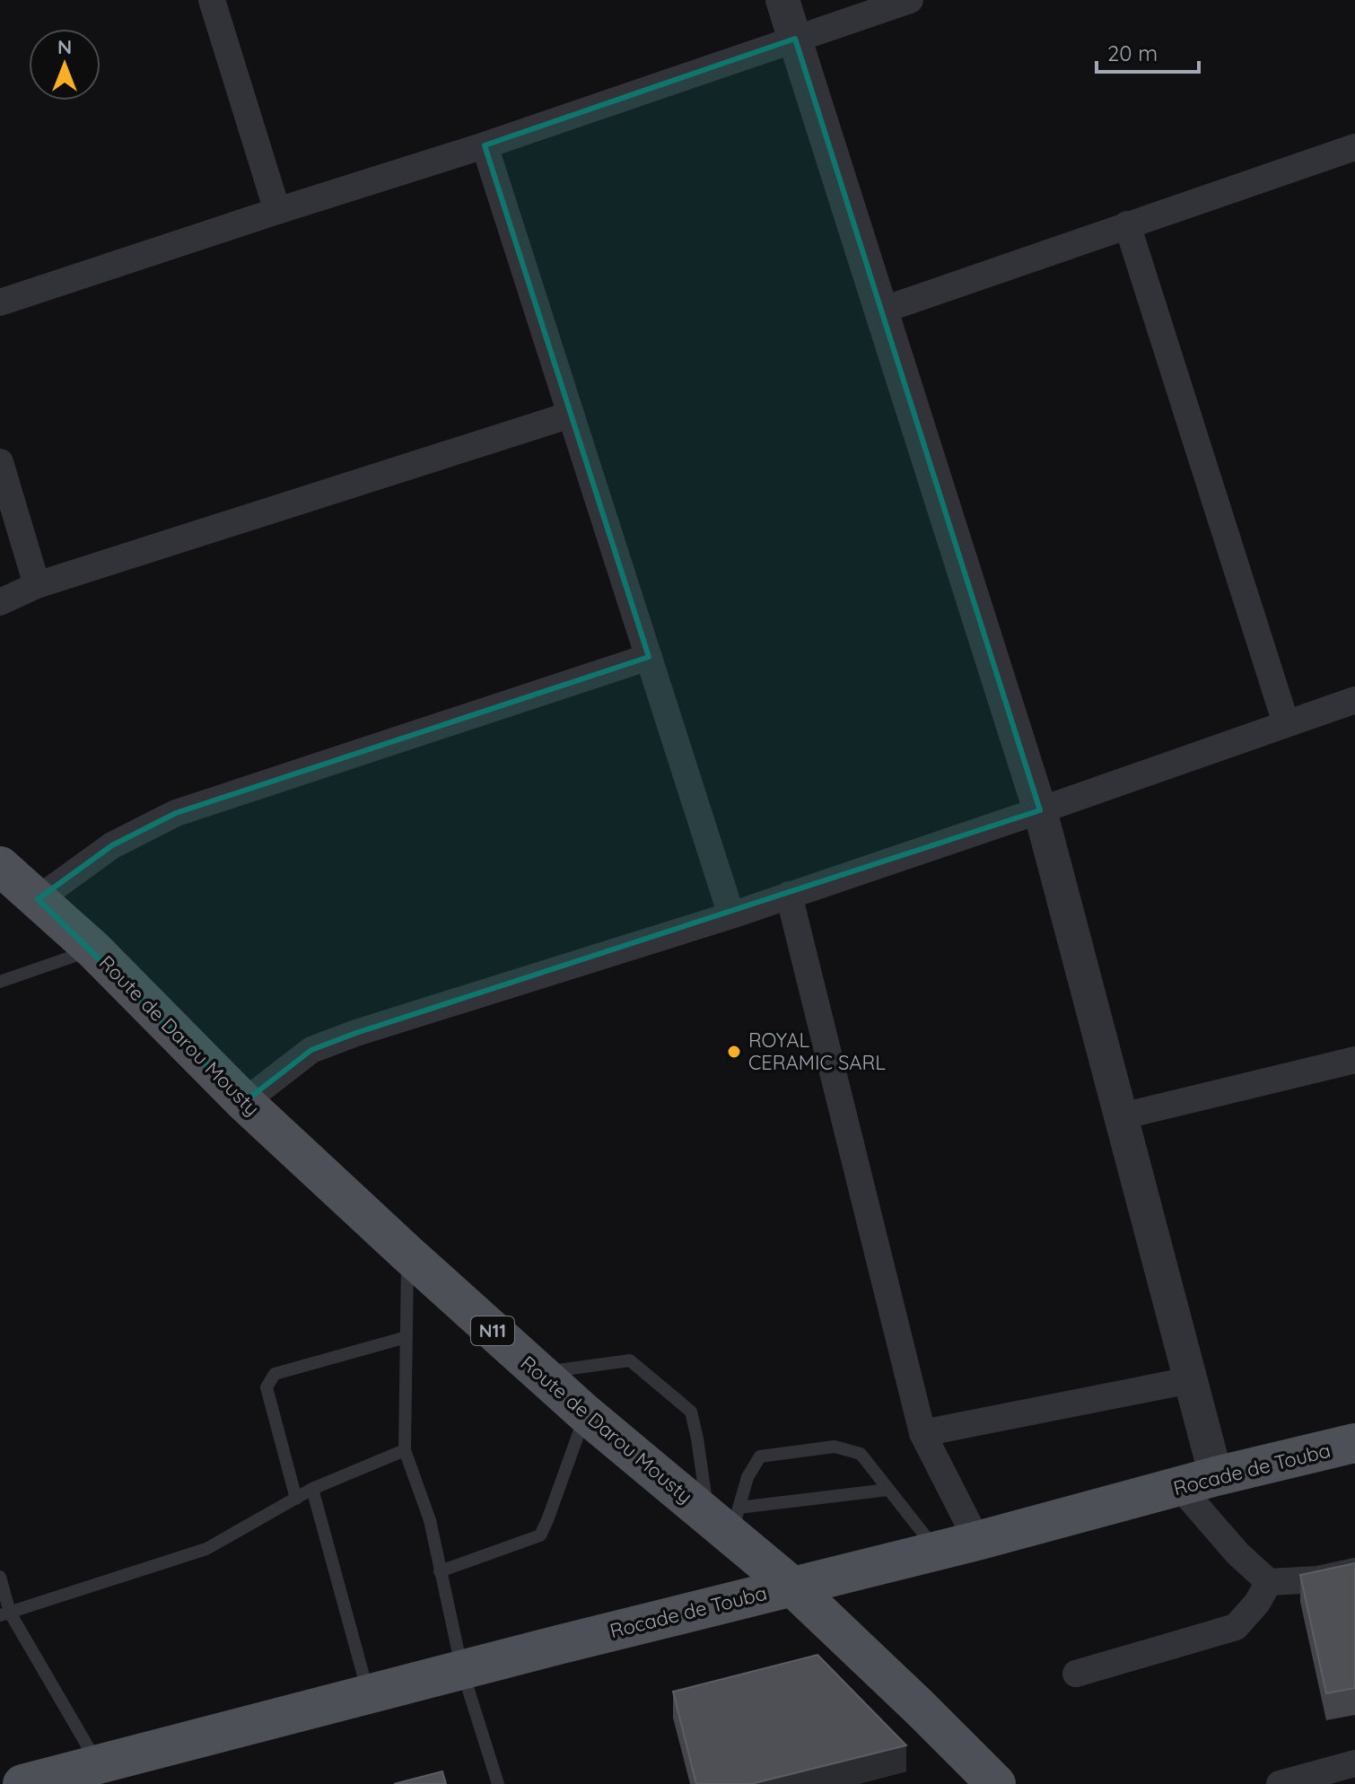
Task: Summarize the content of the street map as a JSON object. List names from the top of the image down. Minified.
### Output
{"streets":{"main road":["Route de Darou Mousty","N11","Rocade de Touba"]},"crossings":[["Route de Darou Mousty","Rocade de Touba"]],"places":["ROYAL CERAMIC SARL"],"scale_bar":"20 m","north":"top"}
